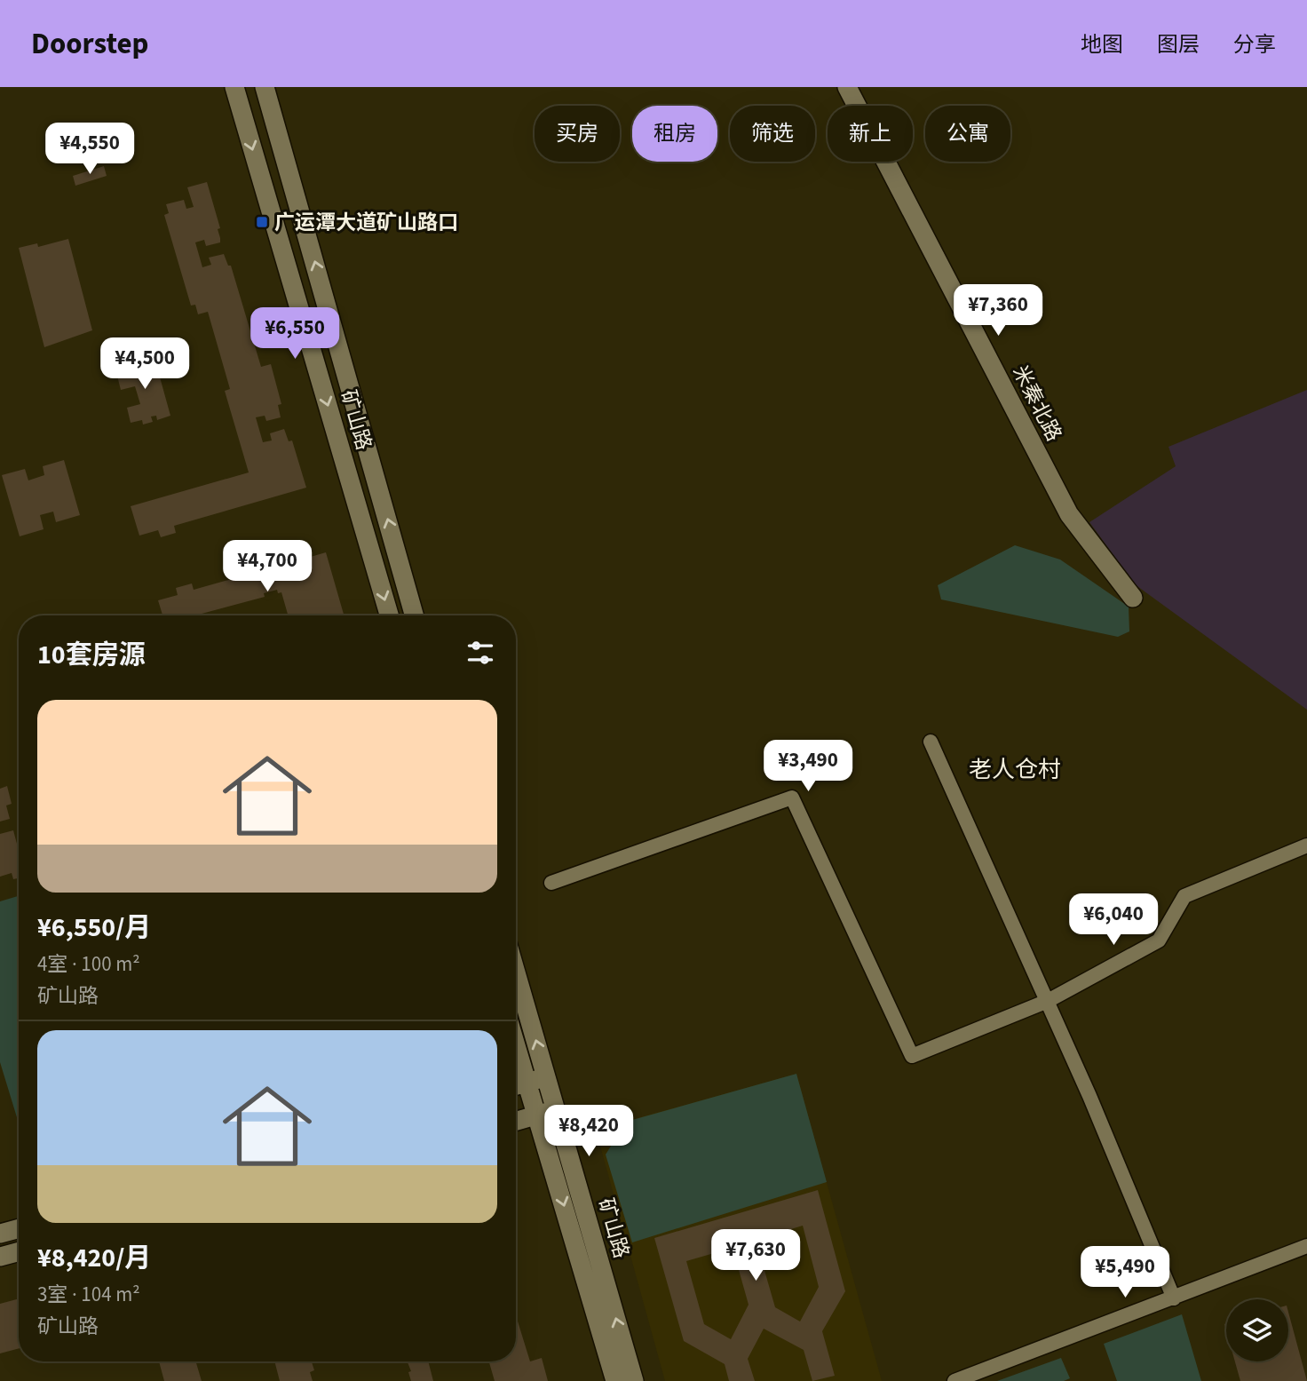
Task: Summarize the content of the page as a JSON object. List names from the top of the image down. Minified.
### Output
{"streets":{"main road":["米秦北路","矿山路"]},"districts":["老人仓村"],"places":{"transit":["广运潭大道矿山路口"]},"page":{"header":"Doorstep","nav":["地图","图层","分享"],"chip":["买房","租房","筛选","新上","公寓"],"price":["¥4,550","¥7,360","¥6,550","¥4,500","¥4,700","¥3,490","¥6,040","¥8,420","¥7,630","¥5,490"],"heading":"10套房源","list":[{"name":"¥6,550/月","note":"4室 · 100 m² · 矿山路"},{"name":"¥8,420/月","note":"3室 · 104 m² · 矿山路"}]}}
